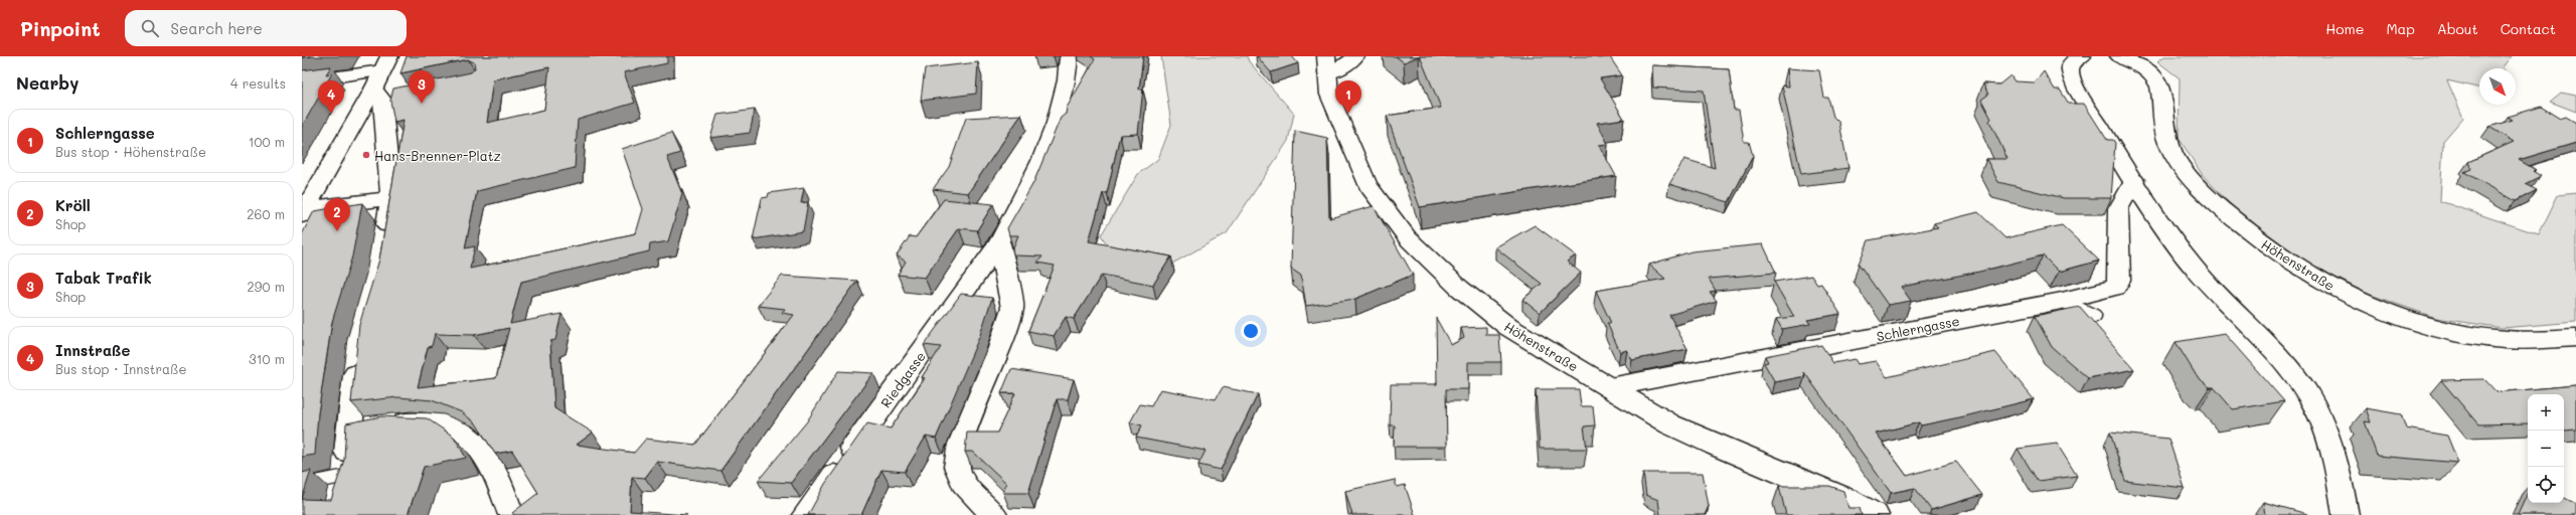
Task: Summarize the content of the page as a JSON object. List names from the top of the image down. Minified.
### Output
{"streets":{"street":["Höhenstraße","Schlerngasse","Riedgasse"]},"crossings":[["Höhenstraße","Schlerngasse"]],"places":["Hans-Brenner-Platz"],"north":"bottom right","page":{"header":"Pinpoint","search":"Search here","nav":["Home","Map","About","Contact"],"heading":["Nearby","4 results"],"pins":["3","1","4","2"],"list":[{"mark":"1","name":"Schlerngasse","note":"Bus stop · Höhenstraße","value":"100 m"},{"mark":"2","name":"Kröll","note":"Shop","value":"260 m"},{"mark":"3","name":"Tabak Trafik","note":"Shop","value":"290 m"},{"mark":"4","name":"Innstraße","note":"Bus stop · Innstraße","value":"310 m"}],"map_buttons":["+","−"]}}
